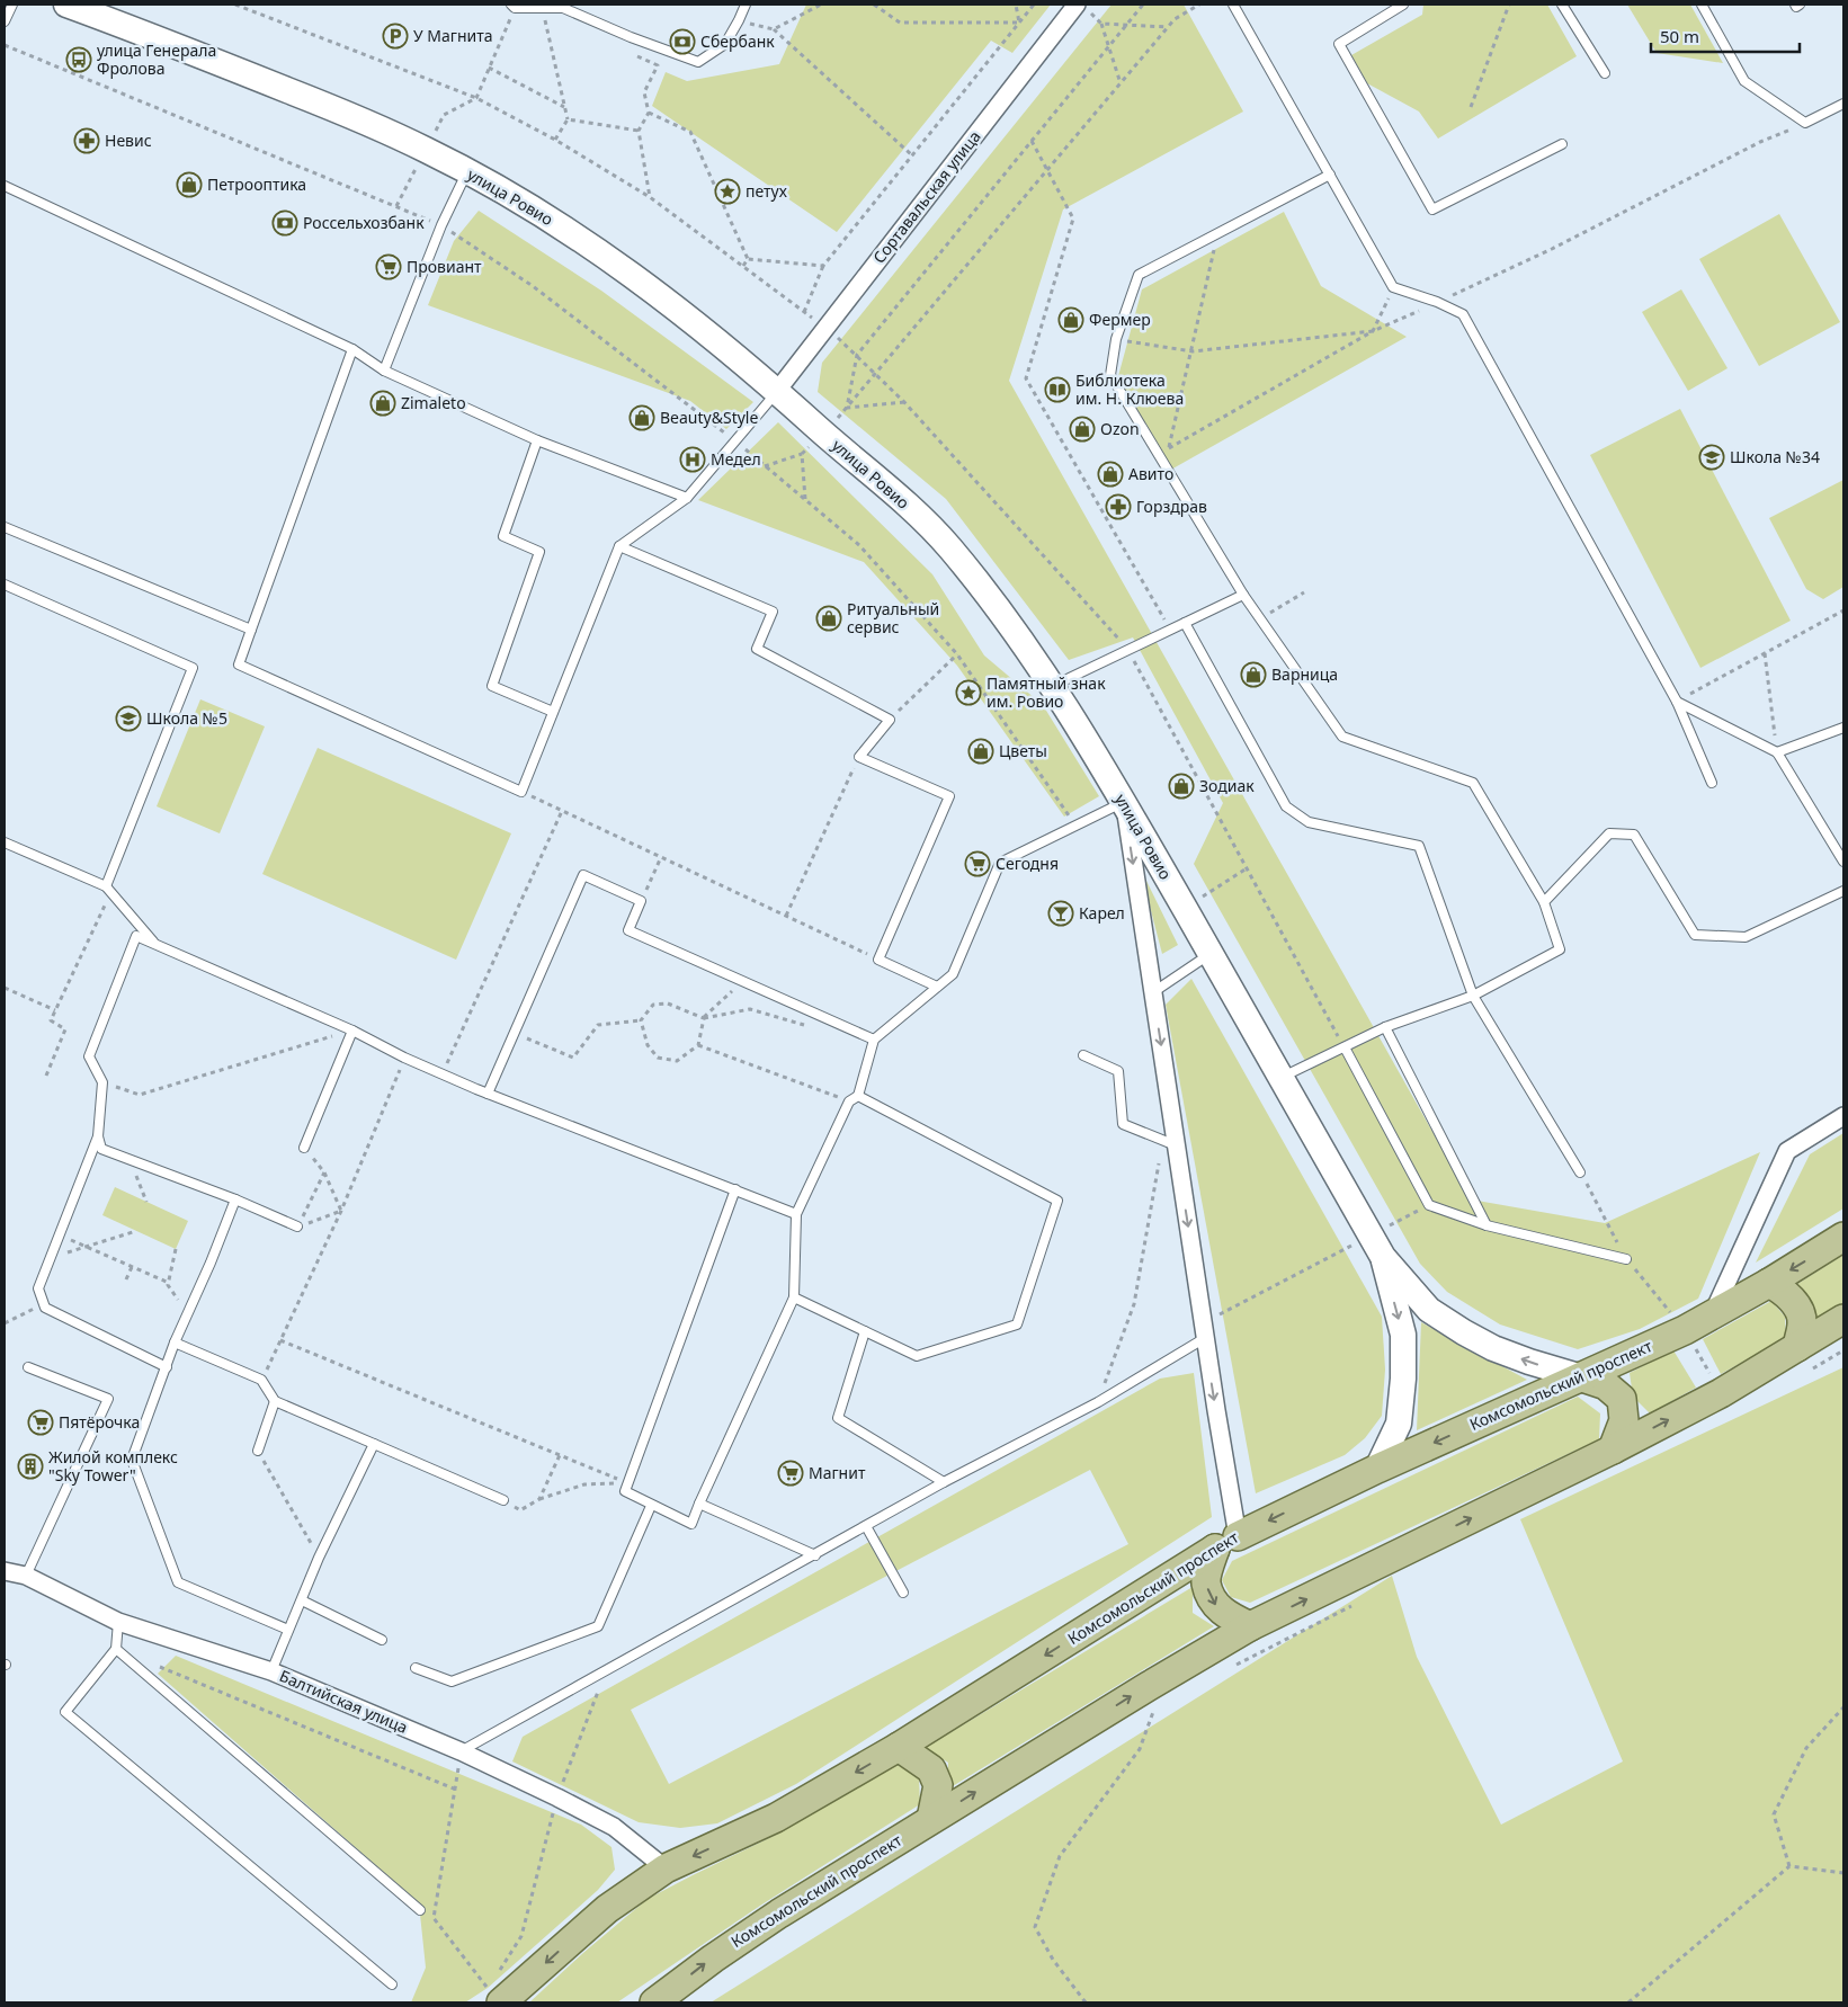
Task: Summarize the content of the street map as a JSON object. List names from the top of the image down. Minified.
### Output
{"streets":{"main road":["улица Ровио","Комсомольский проспект"],"street":["Сортавальская улица","Балтийская улица"]},"crossings":[["улица Ровио","Сортавальская улица"],["улица Ровио","Комсомольский проспект"],["Комсомольский проспект","Балтийская улица"]],"places":{"parking":["У Магнита"],"bank":["Сбербанк","Россельхозбанк"],"bus stop":["улица Генерала Фролова"],"pharmacy":["Невис","Горздрав"],"shop":["Петрооптика","Фермер","Zimaleto","Beauty&Style","Ozon","Авито","Ритуальный сервис","Варница","Цветы","Зодиак"],"place":["петух","Памятный знак им. Ровио"],"supermarket":["Провиант","Сегодня","Пятёрочка","Магнит"],"library":["Библиотека им. Н. Клюева"],"school or university":["Школа №34","Школа №5"],"hospital":["Медел"],"bar":["Карел"],"building":["Жилой комплекс \"Sky Tower\""]},"scale_bar":"50 m"}
